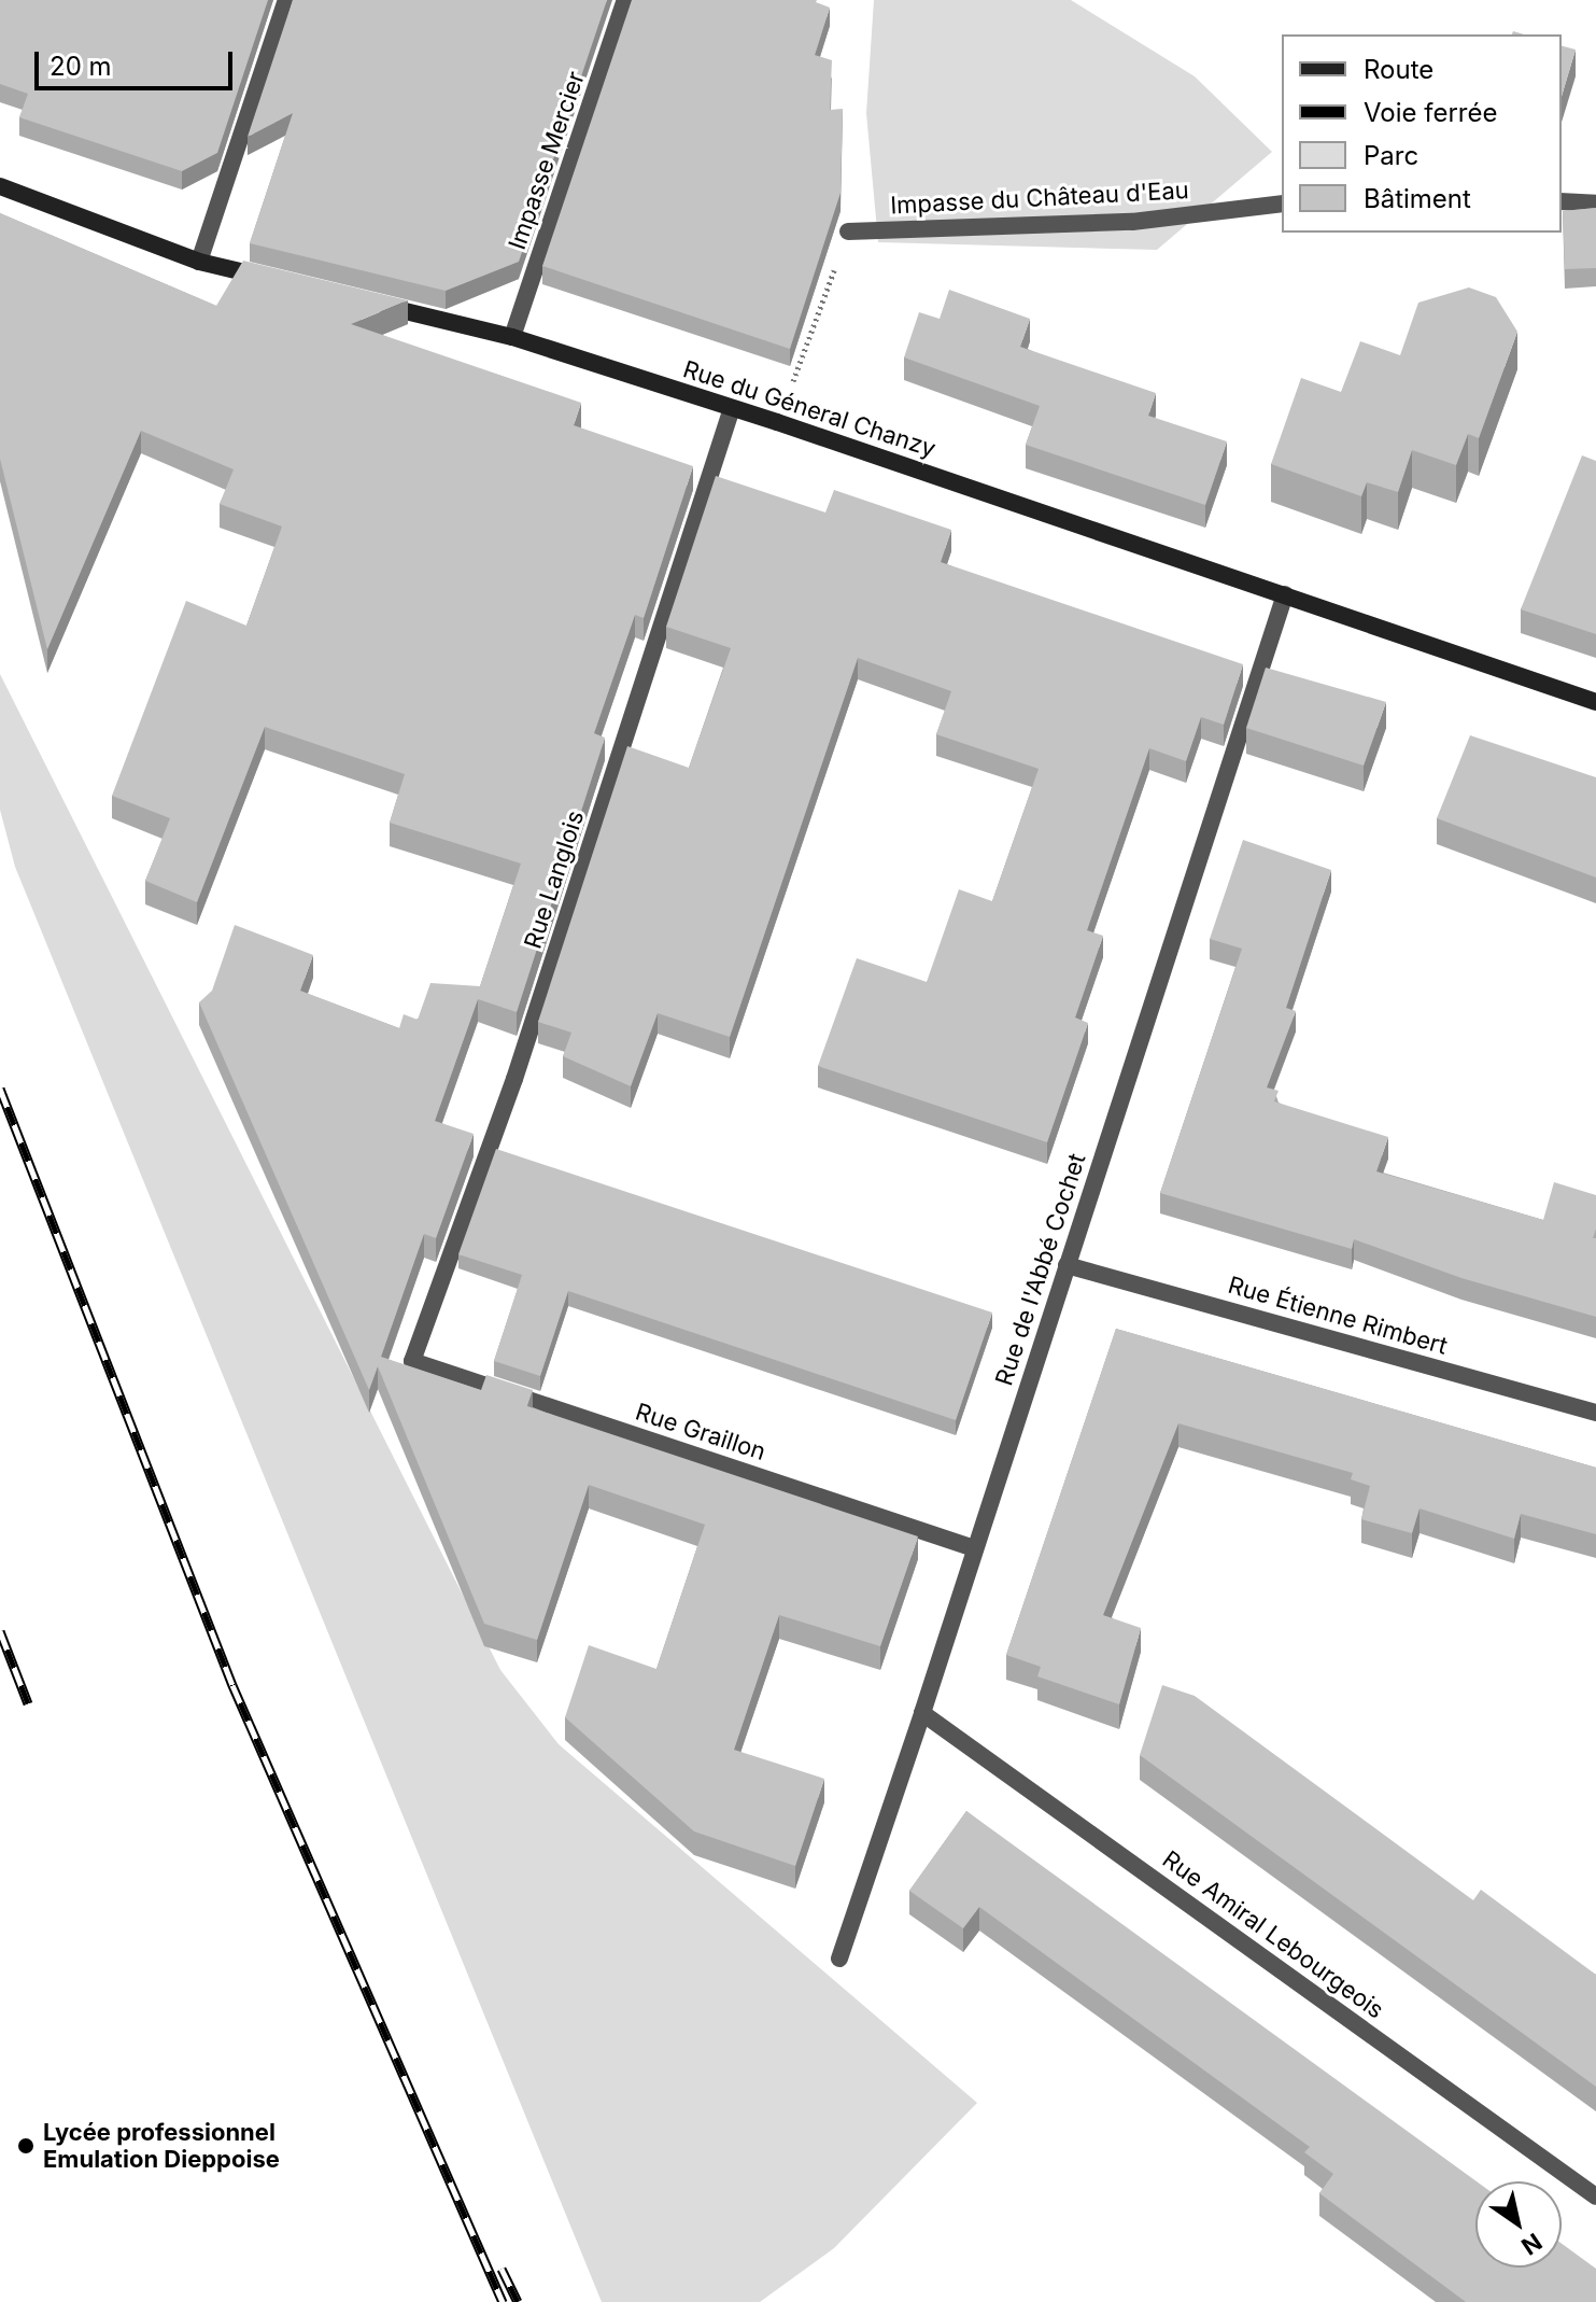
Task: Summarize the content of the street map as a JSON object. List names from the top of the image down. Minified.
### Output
{"streets":{"main road":["Rue du Géneral Chanzy"],"street":["Impasse Mercier","Impasse du Château d'Eau","Rue Langlois","Rue de l'Abbé Cochet","Rue Étienne Rimbert","Rue Graillon","Rue Amiral Lebourgeois"]},"crossings":[["Impasse Mercier","Rue du Géneral Chanzy"],["Rue du Géneral Chanzy","Rue Langlois"],["Rue du Géneral Chanzy","Rue de l'Abbé Cochet"],["Rue Langlois","Rue Graillon"],["Rue de l'Abbé Cochet","Rue Étienne Rimbert"],["Rue de l'Abbé Cochet","Rue Graillon"],["Rue de l'Abbé Cochet","Rue Amiral Lebourgeois"]],"places":["Lycée professionnel Emulation Dieppoise"],"legend":["Route","Voie ferrée","Parc","Bâtiment"],"scale_bar":"20 m","north":"bottom right"}
